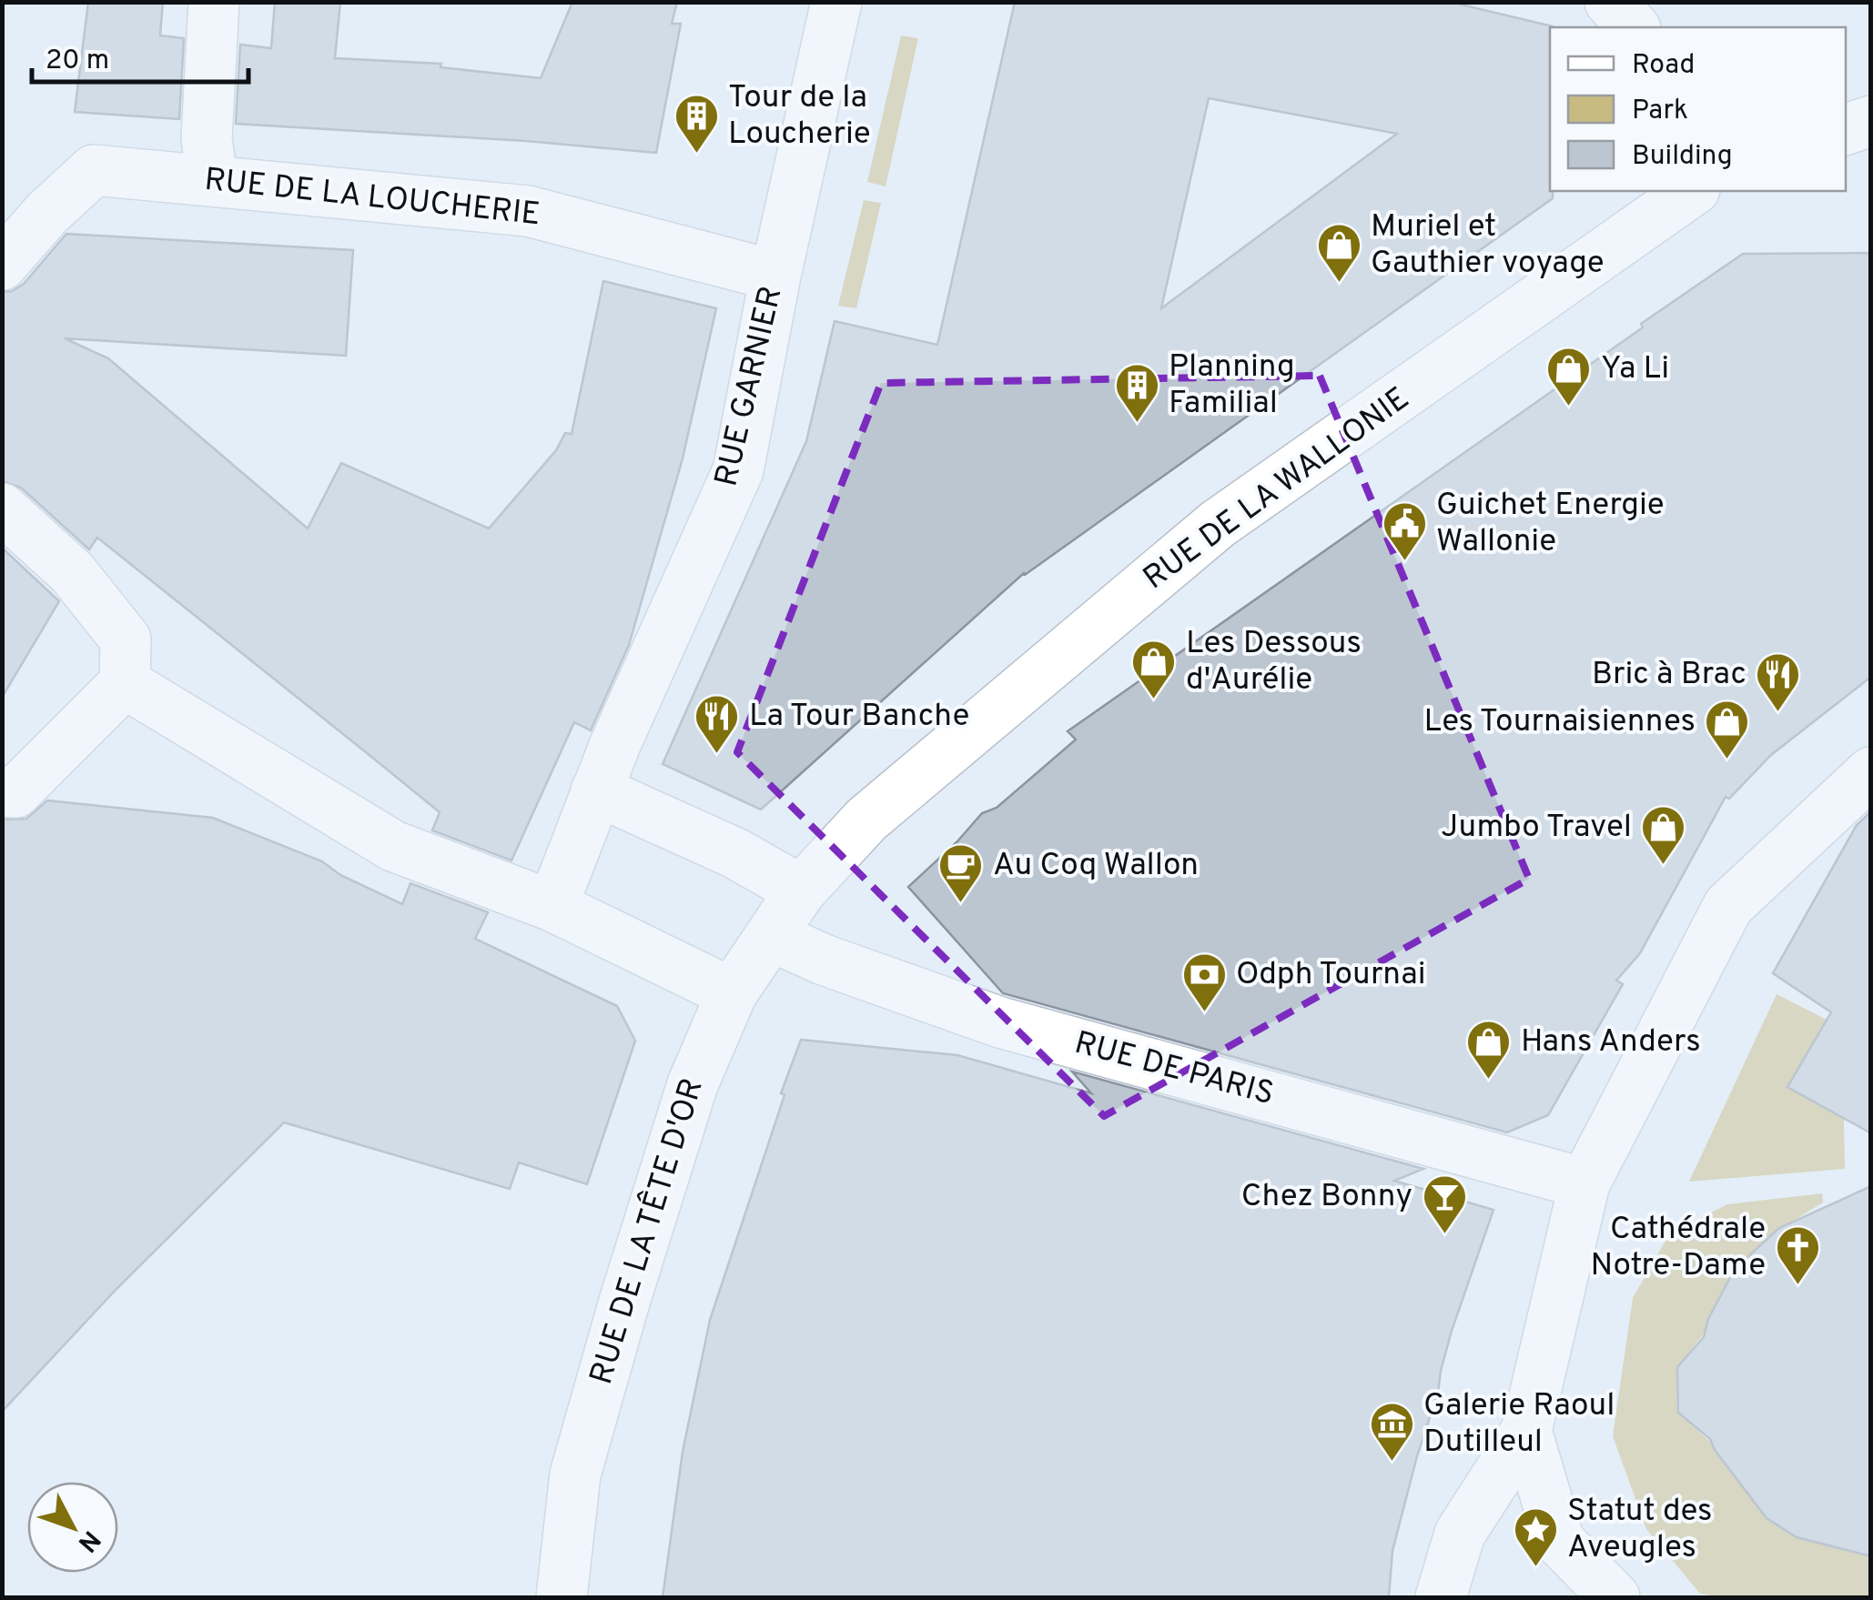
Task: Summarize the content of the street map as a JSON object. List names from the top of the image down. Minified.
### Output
{"streets":{"street":["RUE DE LA LOUCHERIE","RUE GARNIER","RUE DE LA WALLONIE","RUE DE PARIS","RUE DE LA TÊTE D'OR"]},"crossings":[["RUE DE LA LOUCHERIE","RUE GARNIER"],["RUE DE LA WALLONIE","RUE DE LA TÊTE D'OR"],["RUE DE PARIS","RUE DE LA TÊTE D'OR"]],"places":{"building":["Tour de la Loucherie","Planning Familial"],"shop":["Muriel et Gauthier voyage","Ya Li","Les Dessous d'Aurélie","Les Tournaisiennes","Jumbo Travel","Hans Anders"],"public building":["Guichet Energie Wallonie"],"restaurant":["Bric à Brac","La Tour Banche"],"cafe":["Au Coq Wallon"],"bank":["Odph Tournai"],"bar":["Chez Bonny"],"church":["Cathédrale Notre-Dame"],"museum":["Galerie Raoul Dutilleul"],"place":["Statut des Aveugles"]},"legend":["Road","Park","Building"],"scale_bar":"20 m","north":"bottom right"}
